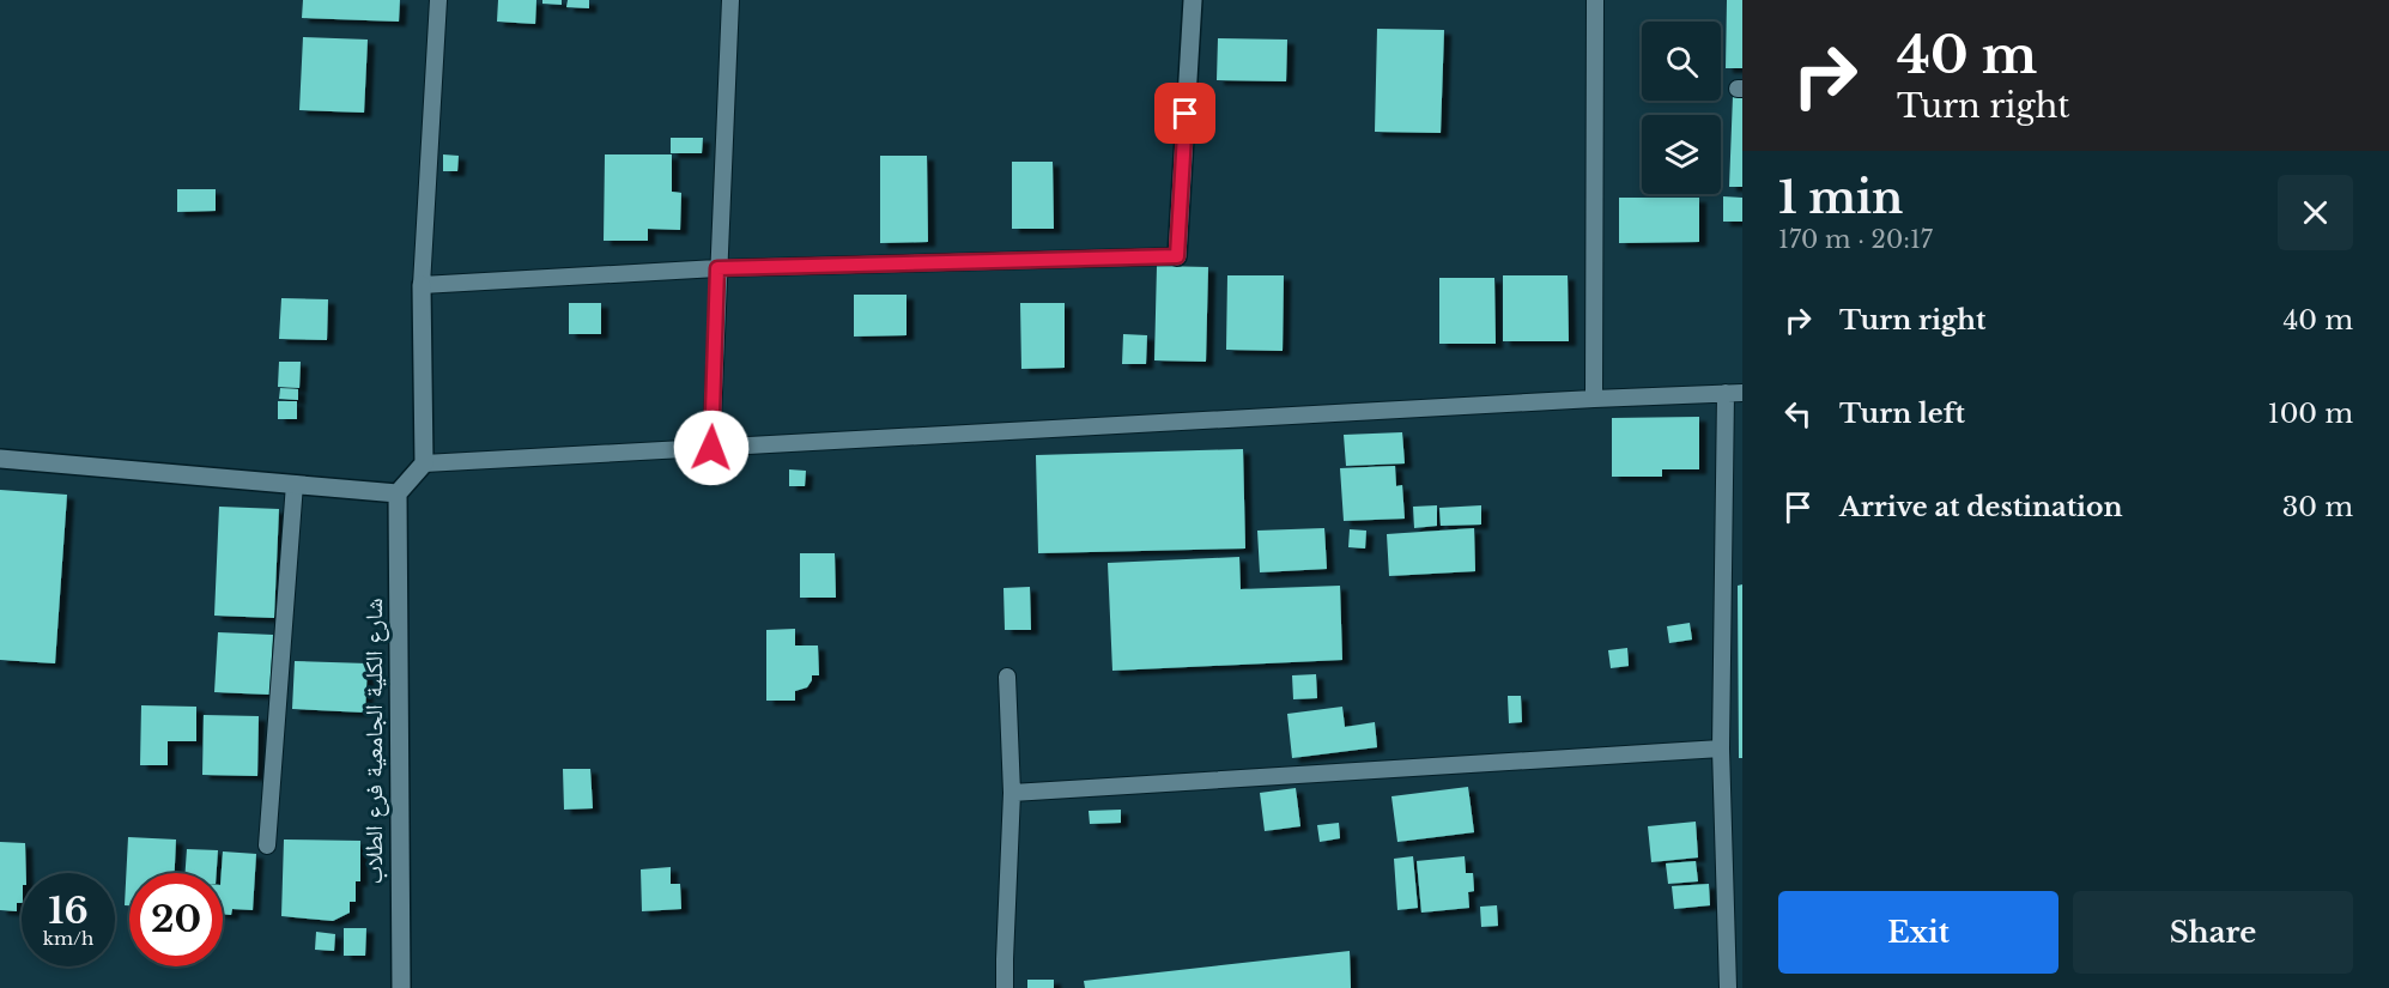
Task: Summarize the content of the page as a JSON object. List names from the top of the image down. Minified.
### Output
{"streets":{"street":["شارع الكلية الجامعية فرع الطلاب"]},"page":{"turn":["40 m","Turn right"],"heading":["1 min","170 m · 20:17"],"list":[{"name":"Turn right","value":"40 m"},{"name":"Turn left","value":"100 m"},{"name":"Arrive at destination","value":"30 m"}],"speed":"16 km/h","limit":"20","buttons":["Exit","Share"]}}
